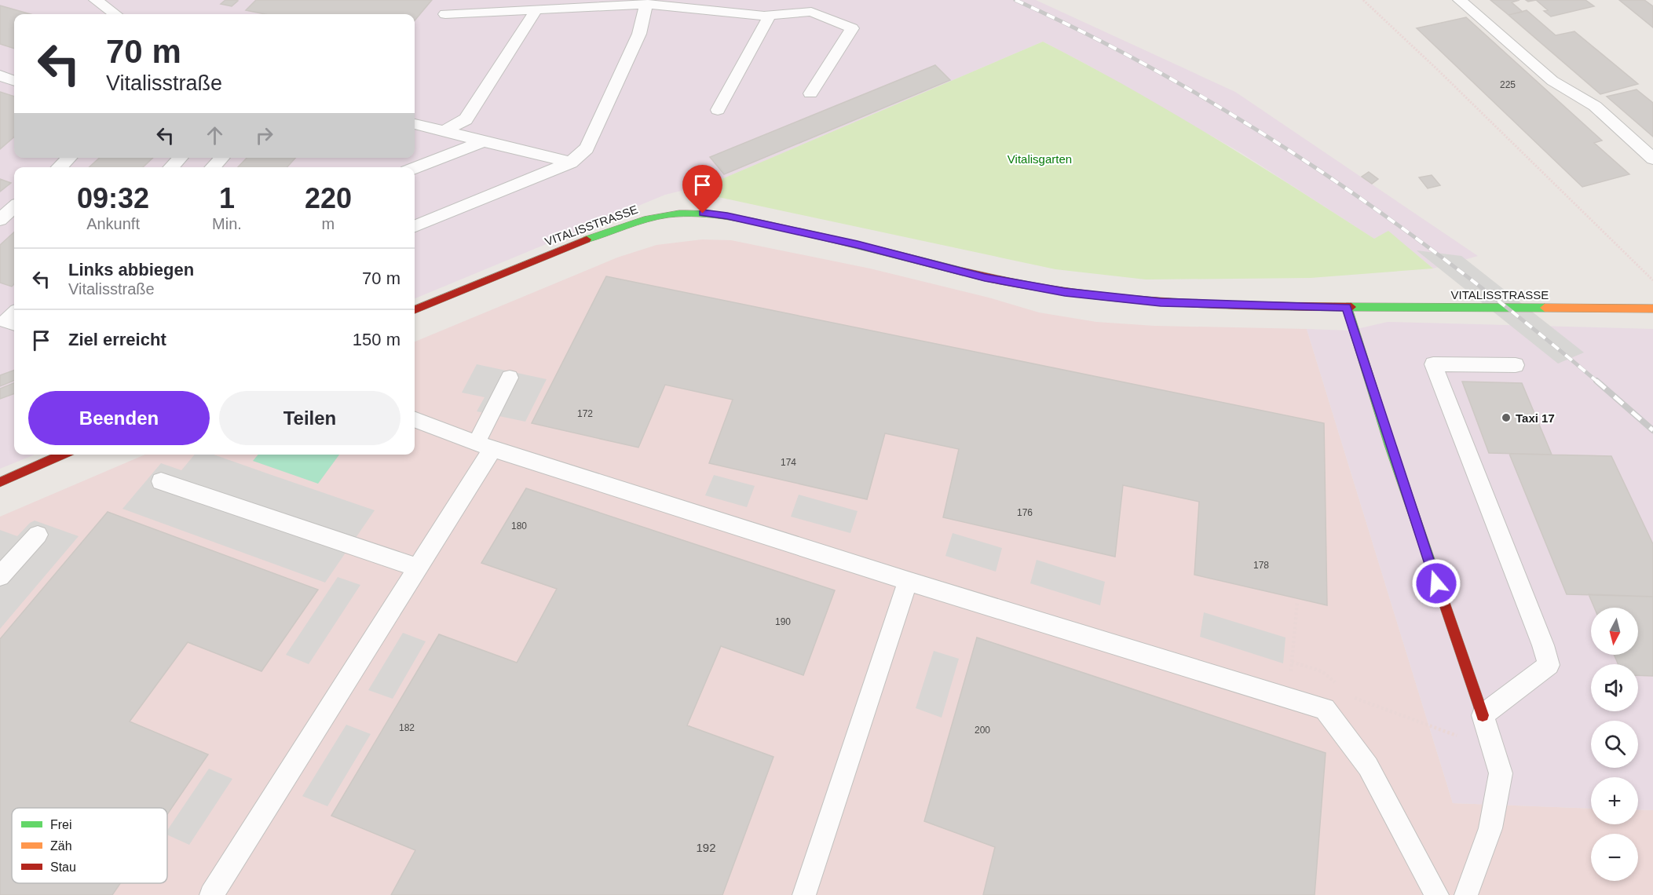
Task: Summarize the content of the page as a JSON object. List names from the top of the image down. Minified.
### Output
{"streets":{"street":["VITALISSTRASSE"]},"parks":["Vitalisgarten"],"places":["Taxi 17"],"house_numbers":["225","172","174","176","180","178","190","182","200","192"],"legend":["Frei","Zäh","Stau"],"north":"bottom","page":{"turn":["70 m","Vitalisstraße"],"eta":["09:32","Ankunft","1","Min.","220","m"],"list":[{"name":"Links abbiegen","note":"Vitalisstraße","value":"70 m"},{"name":"Ziel erreicht","value":"150 m"}],"buttons":["Beenden","Teilen"],"map_buttons":["+","−"]}}
